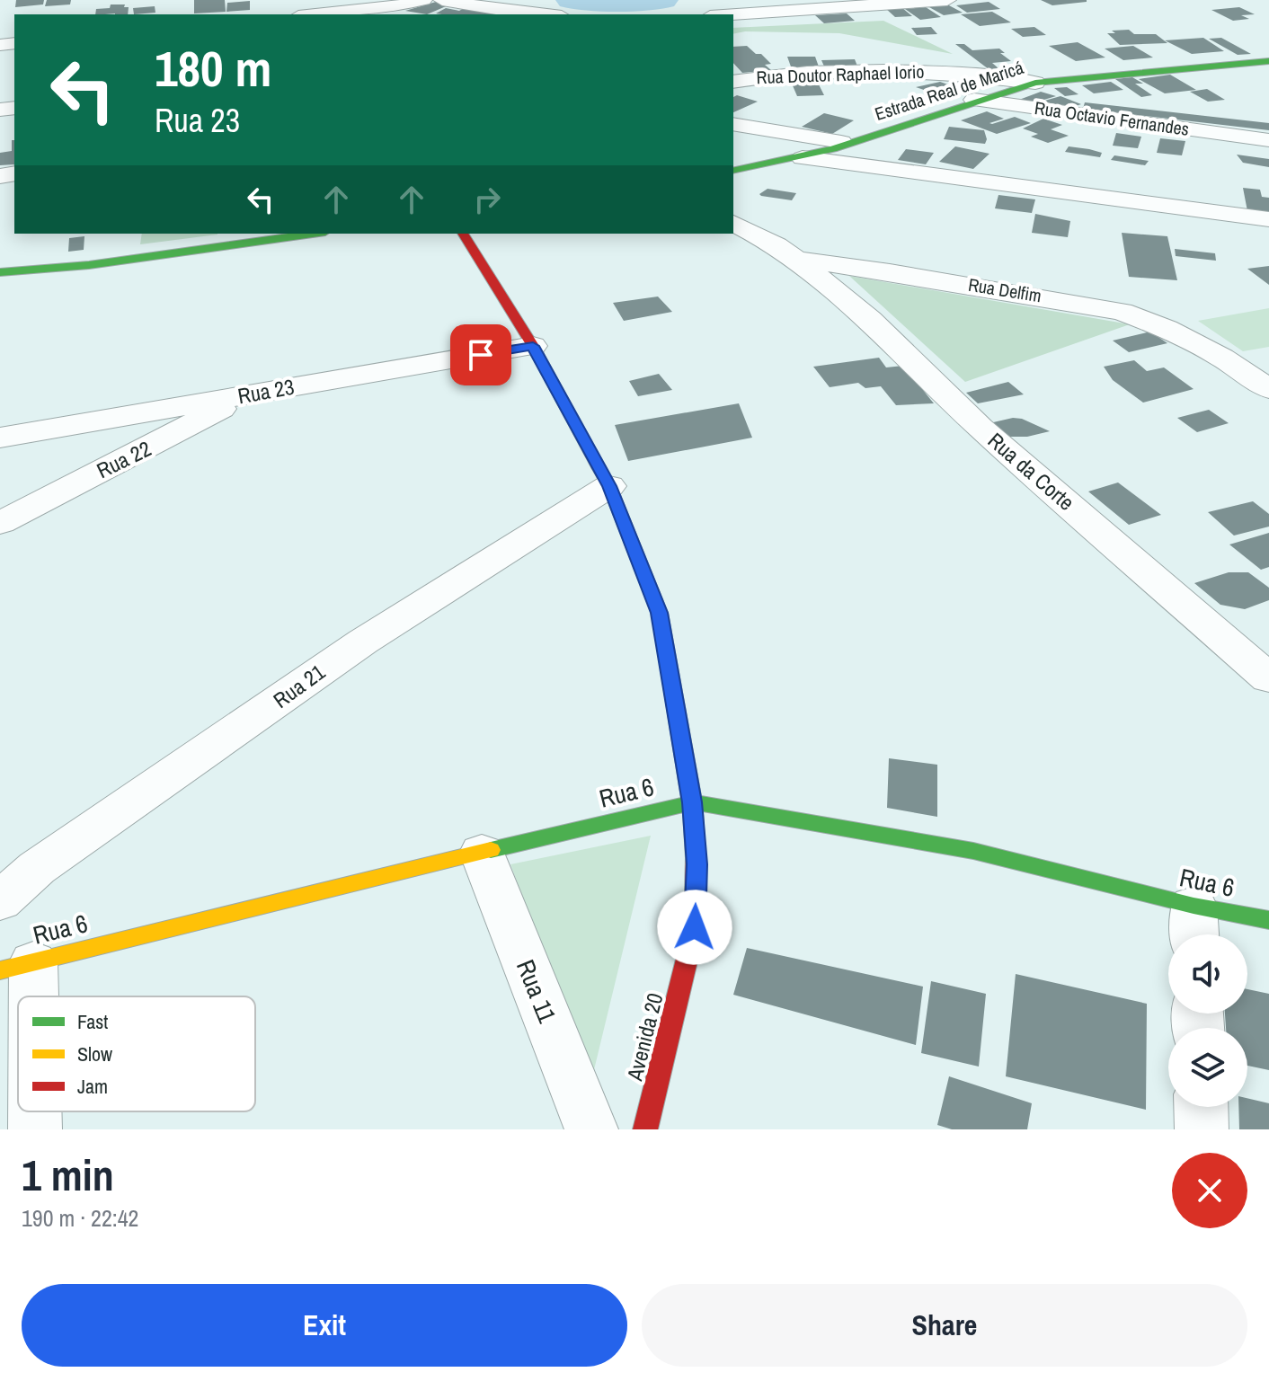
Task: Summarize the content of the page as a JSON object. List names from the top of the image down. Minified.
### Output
{"streets":{"street":["Rua Doutor Raphael Iorio","Estrada Real de Maricá","Rua Octavio Fernandes","Rua Delfim","Rua 23","Rua 22","Rua da Corte","Rua 21","Rua 6","Rua 11","Avenida 20"]},"crossings":[["Rua Doutor Raphael Iorio","Estrada Real de Maricá"],["Estrada Real de Maricá","Rua Octavio Fernandes"],["Rua Delfim","Rua da Corte"],["Rua 23","Rua 22"],["Rua 23","Avenida 20"],["Rua 21","Avenida 20"],["Rua 6","Rua 11"],["Rua 6","Avenida 20"]],"legend":["Fast","Slow","Jam"],"page":{"turn":["180 m","Rua 23"],"heading":["1 min","190 m · 22:42"],"buttons":["Exit","Share"]}}
